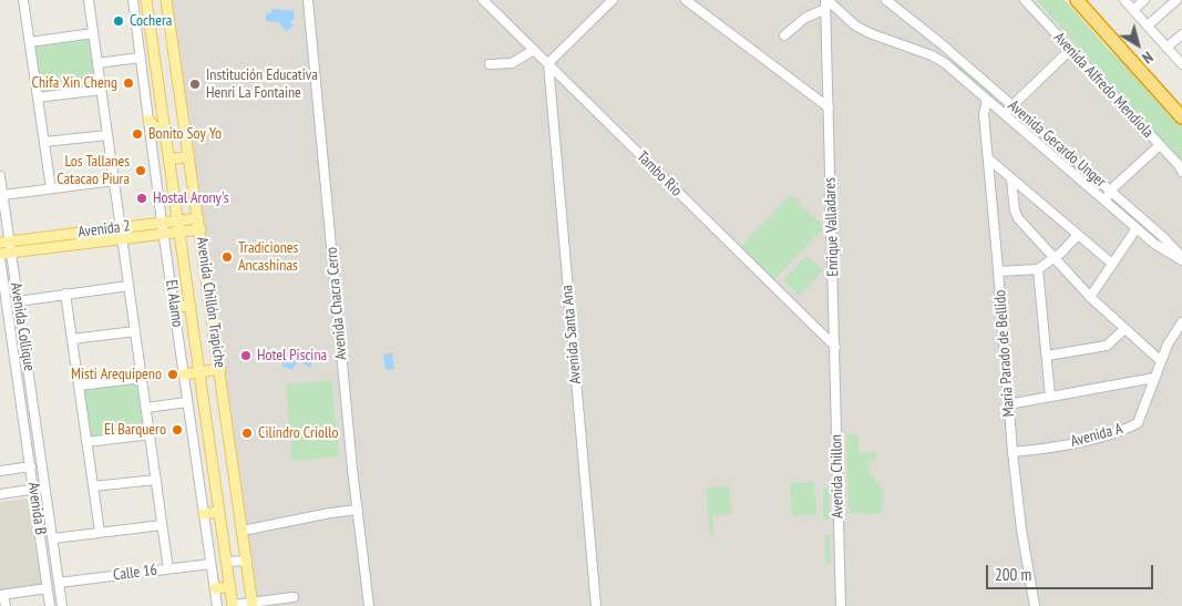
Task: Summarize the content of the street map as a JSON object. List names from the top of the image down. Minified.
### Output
{"streets":{"main road":["Avenida 2","Avenida Chillón Trapiche"],"street":["Avenida Alfredo Mendiola","Avenida Gerardo Unger","Tambo Rio","Enrique Valladares","El Alamo","Avenida Chacra Cerro","Avenida Collique","Avenida Santa Ana","María Parado de Bellido","Avenida A","Avenida Chillon","Avenida B","Calle 16"]},"crossings":[["Avenida Gerardo Unger","Enrique Valladares"],["Avenida Gerardo Unger","María Parado de Bellido"],["Tambo Rio","Enrique Valladares"],["Tambo Rio","Avenida Santa Ana"],["Tambo Rio","Avenida Chillon"],["Enrique Valladares","Avenida Chillon"],["Avenida 2","Avenida Chillón Trapiche"],["Avenida 2","El Alamo"],["Avenida 2","Avenida Collique"],["Avenida 2","Avenida B"],["El Alamo","Calle 16"],["Avenida Collique","Avenida B"],["María Parado de Bellido","Avenida A"],["Avenida B","Calle 16"]],"places":["Cochera","Chifa Xin Cheng","Institución Educativa Henri La Fontaine","Bonito Soy Yo","Los Tallanes Catacao Piura","Hostal Arony's","Tradiciones Ancashinas","Hotel Piscina","Misti Arequipeno","El Barquero","Cilindro Criollo"],"scale_bar":"200 m","north":"bottom right"}
